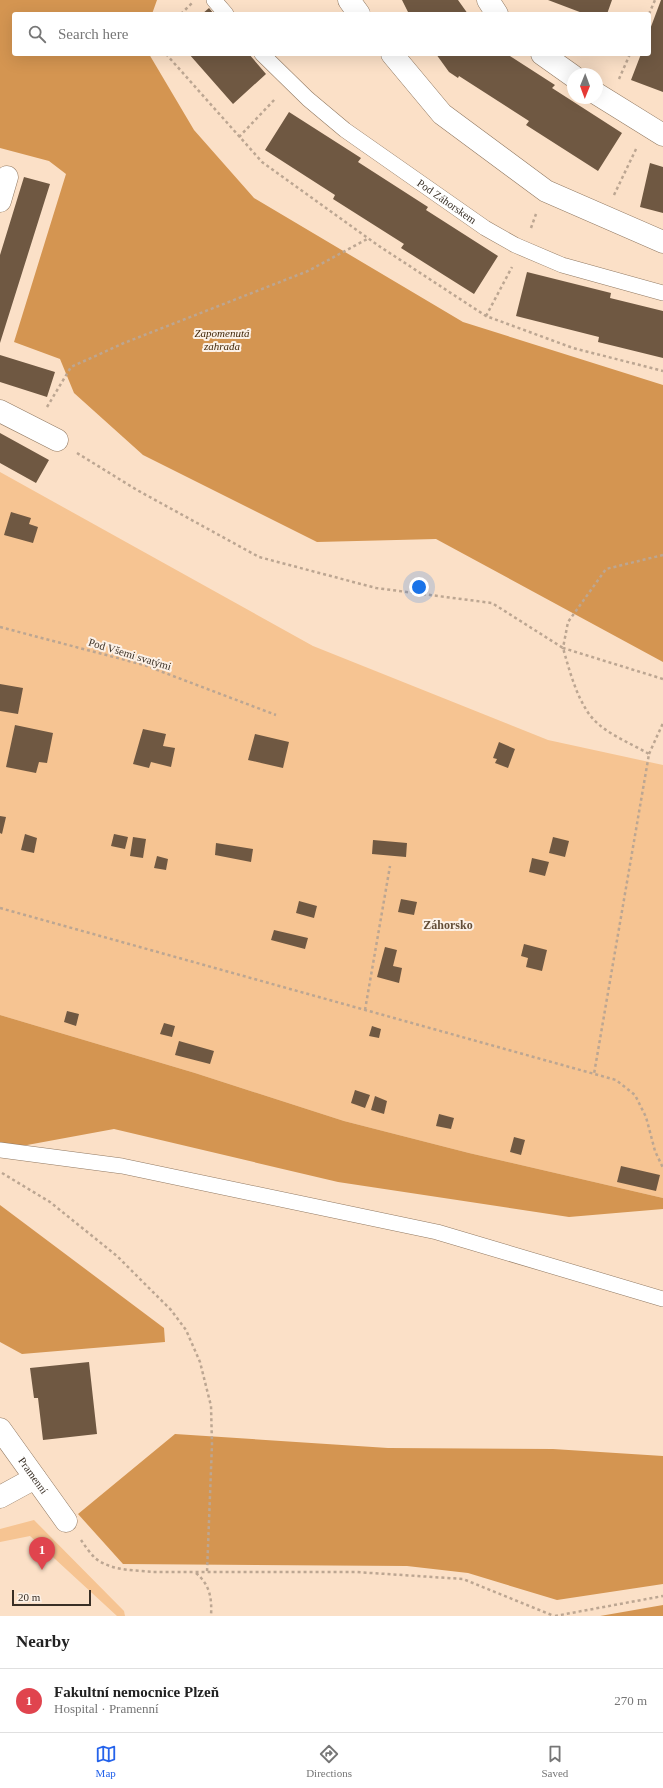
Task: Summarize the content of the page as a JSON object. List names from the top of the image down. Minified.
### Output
{"streets":{"street":["Pramenní"],"lane":["Pod Záhorskem"],"path":["Pod Všemi svatými"]},"districts":["Záhorsko"],"parks":["Zapomenutá zahrada"],"scale_bar":"20 m","north":"bottom","page":{"search":"Search here","pins":"1","scale":"20 m","heading":"Nearby","list":[{"mark":"1","name":"Fakultní nemocnice Plzeň","note":"Hospital · Pramenní","value":"270 m"}],"nav":["Map","Directions","Saved"]}}
